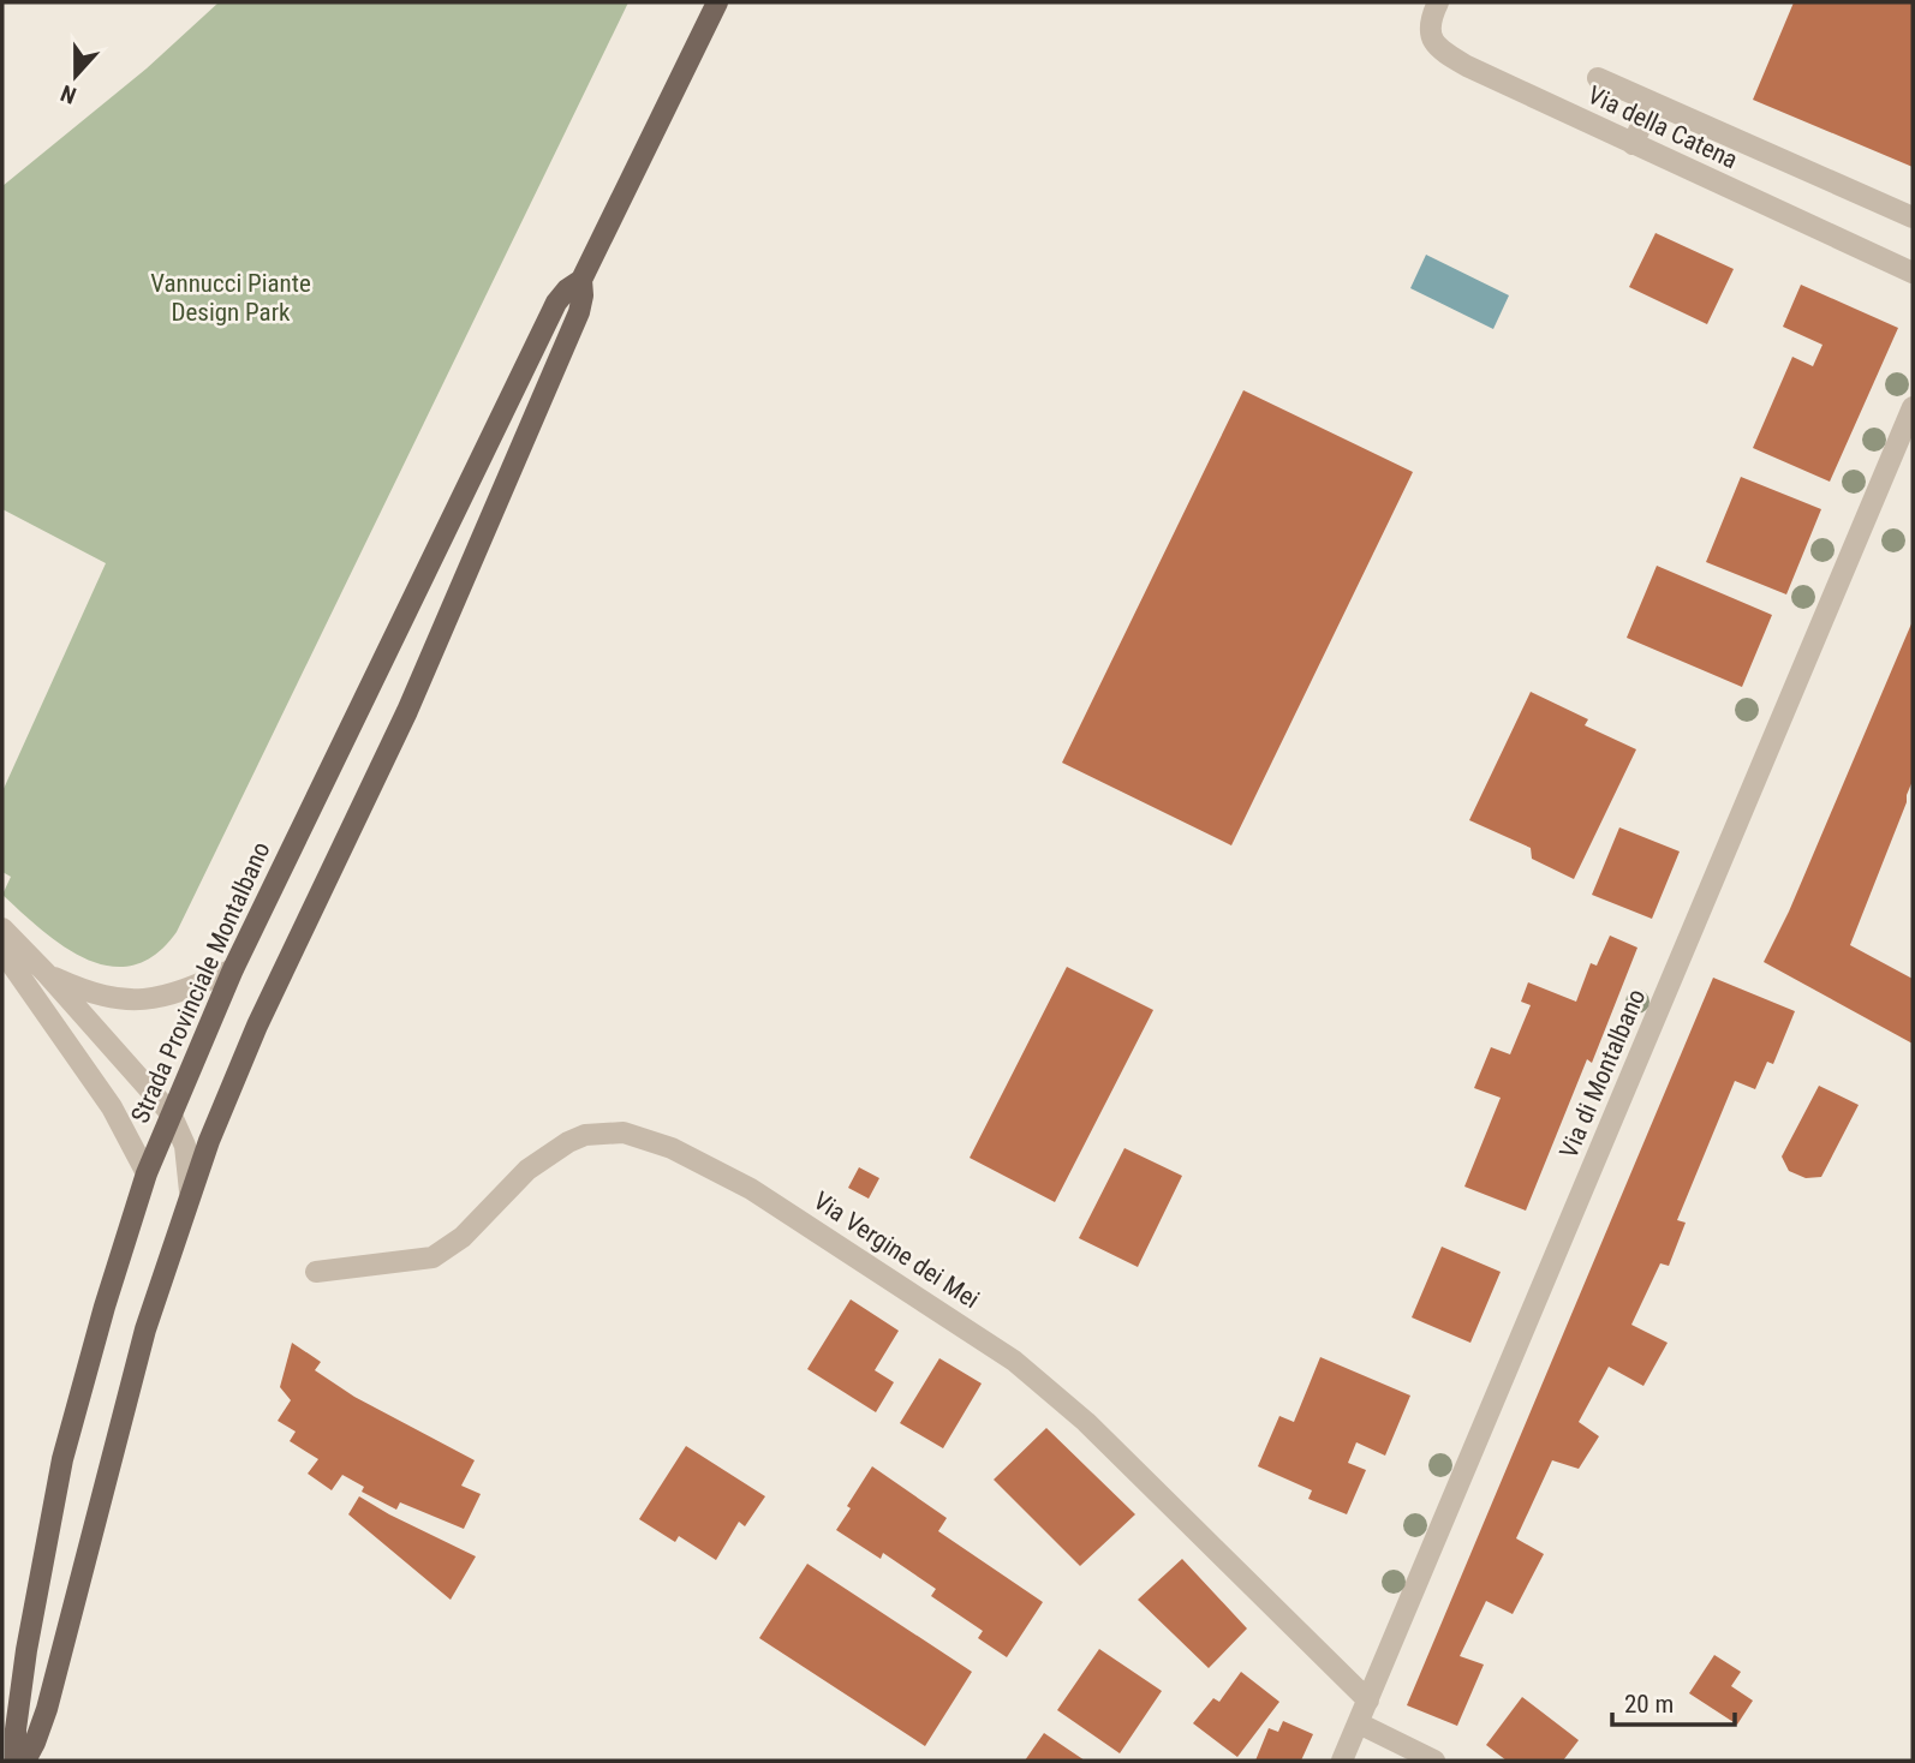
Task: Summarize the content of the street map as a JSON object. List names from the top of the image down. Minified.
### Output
{"streets":{"main road":["Strada Provinciale Montalbano"],"street":["Via della Catena","Via di Montalbano","Via Vergine dei Mei"]},"crossings":[["Via di Montalbano","Via Vergine dei Mei"]],"parks":["Vannucci Piante Design Park"],"scale_bar":"20 m","north":"bottom"}
